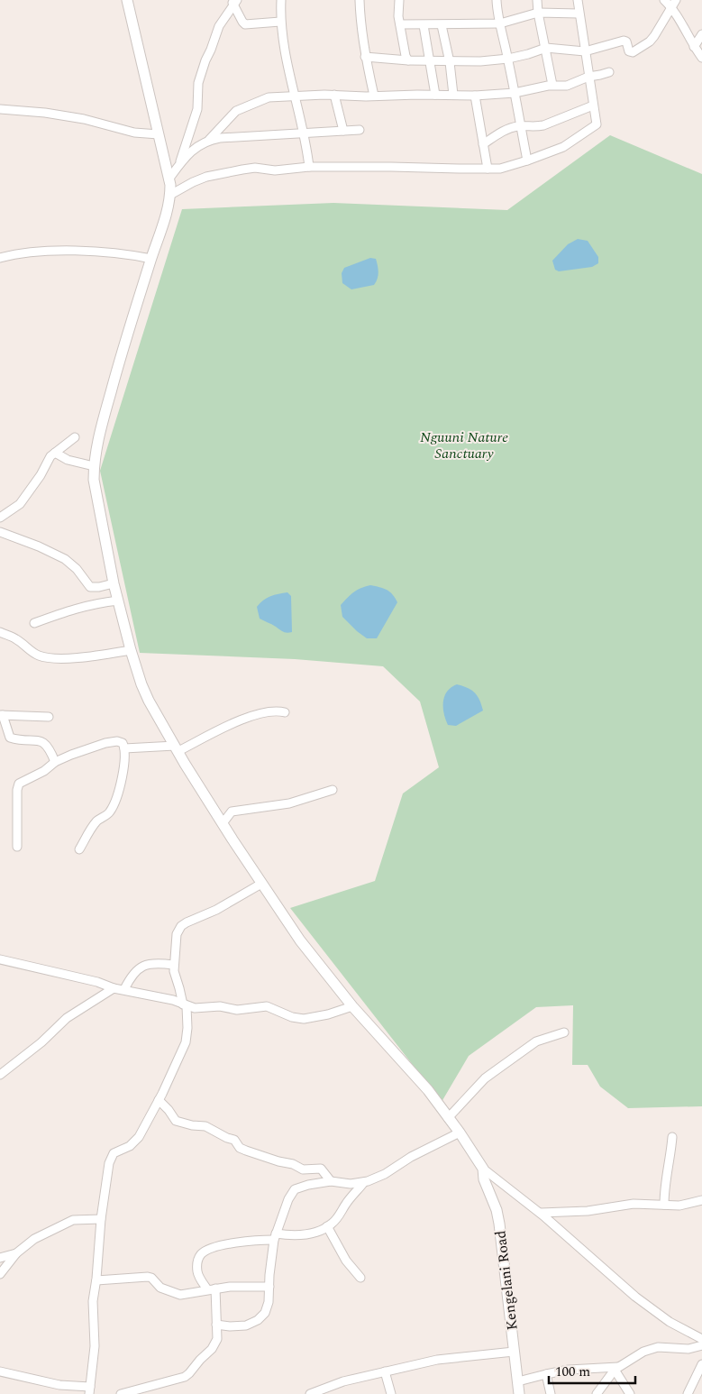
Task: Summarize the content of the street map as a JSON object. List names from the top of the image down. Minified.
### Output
{"streets":{"main road":["Kengelani Road"]},"parks":["Nguuni Nature Sanctuary"],"scale_bar":"100 m"}
